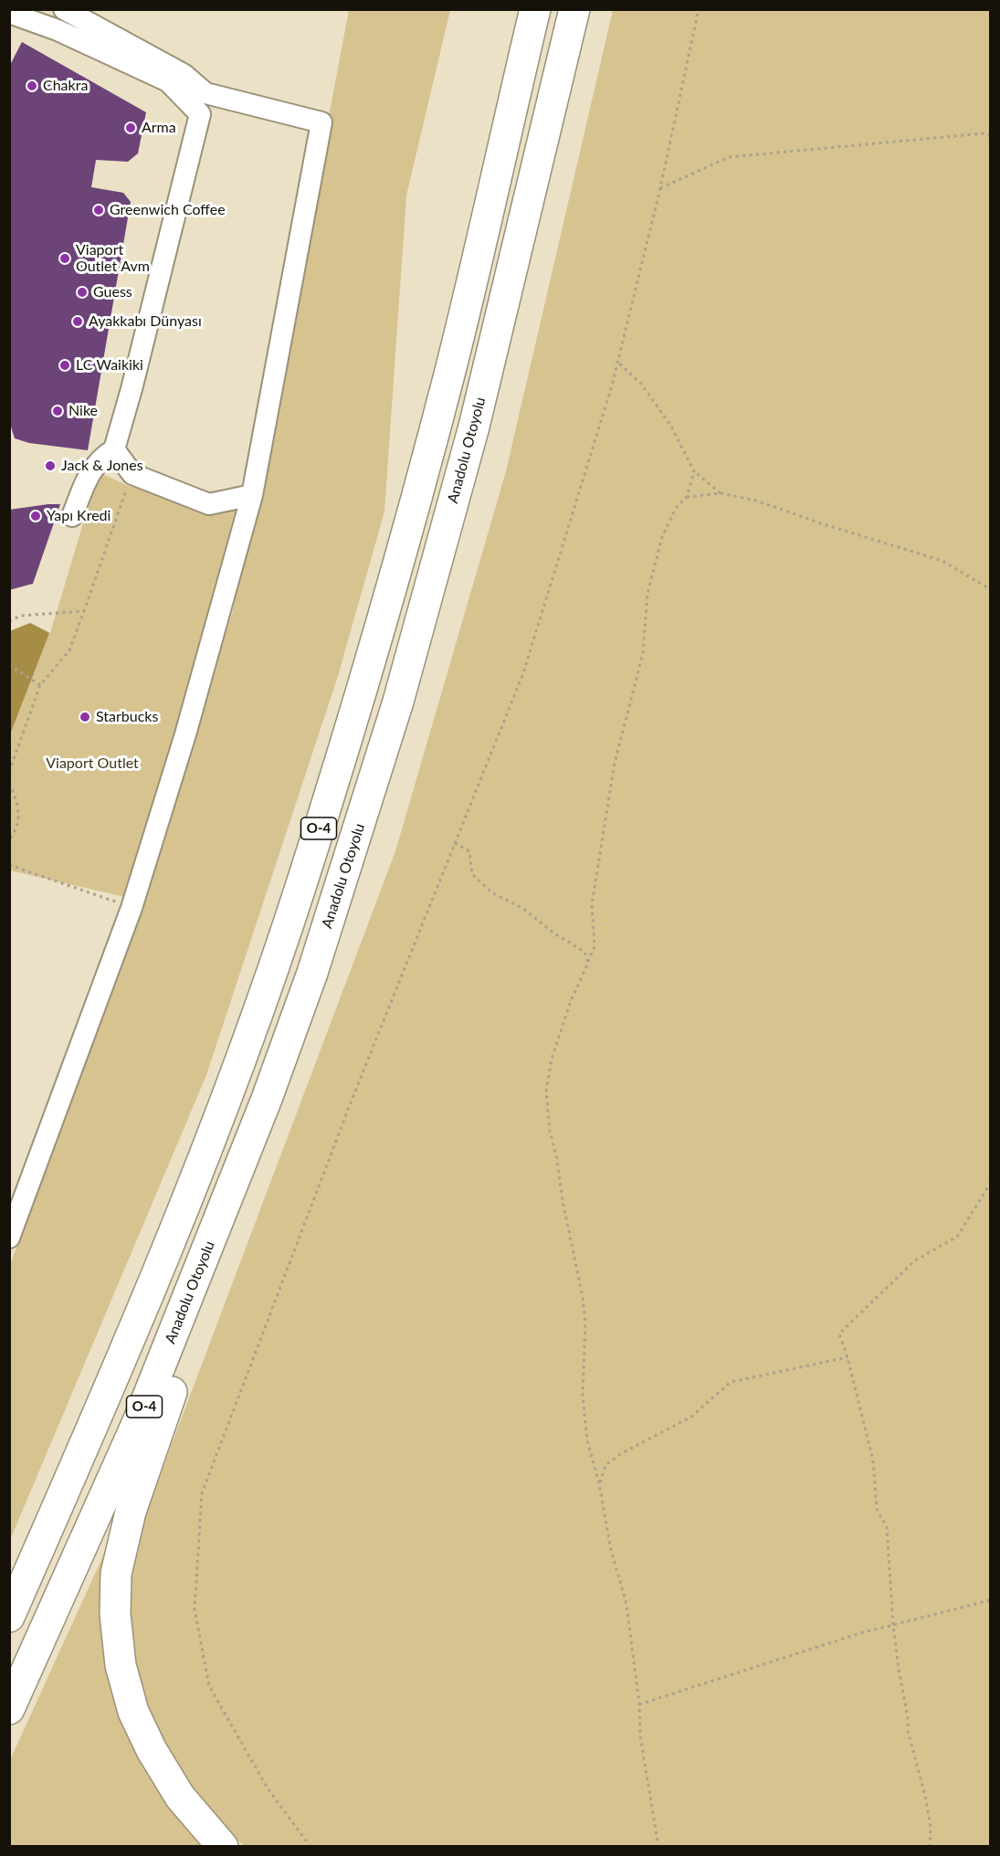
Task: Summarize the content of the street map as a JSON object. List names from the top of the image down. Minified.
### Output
{"streets":{"highway":["Anadolu Otoyolu","O-4"]},"parks":["Viaport Outlet"],"places":["Chakra","Arma","Greenwich Coffee","Viaport Outlet Avm","Guess","Ayakkabı Dünyası","LC Waikiki","Nike","Jack & Jones","Yapı Kredi","Starbucks"]}
